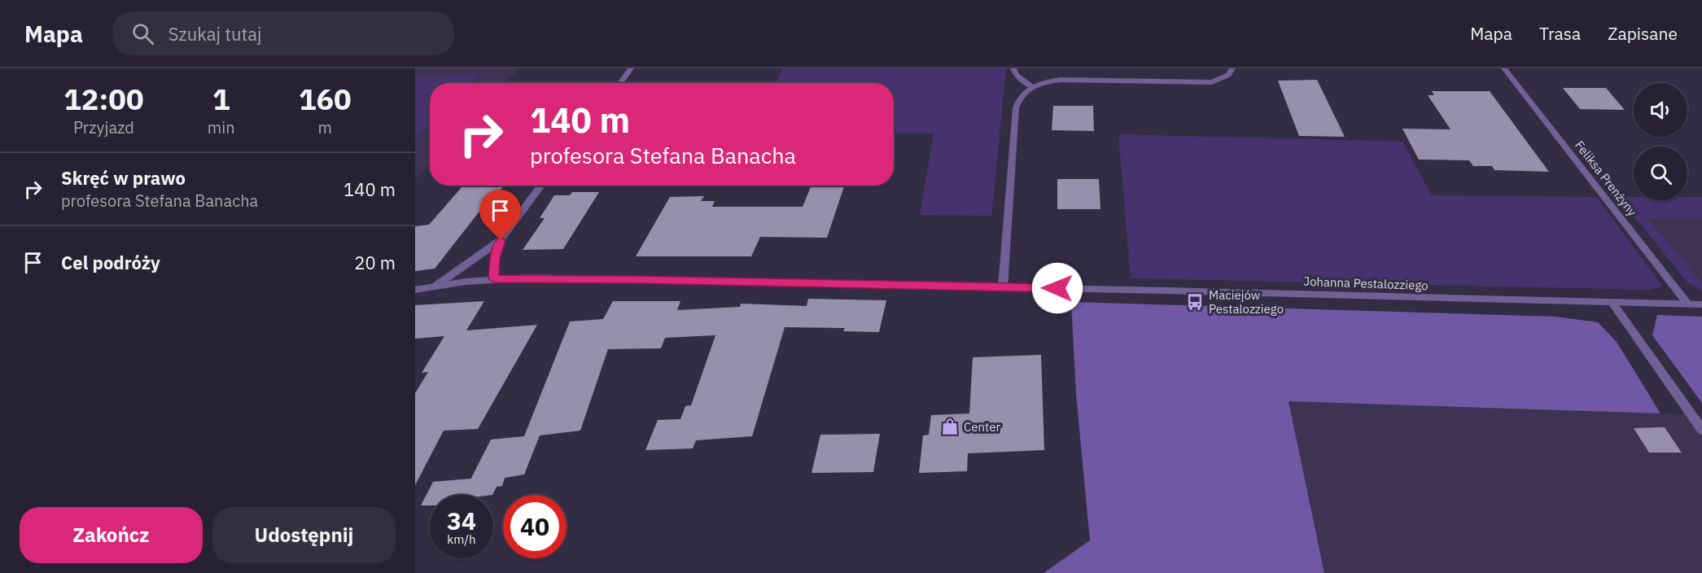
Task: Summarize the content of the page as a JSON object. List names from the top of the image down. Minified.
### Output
{"streets":{"street":["Feliksa Prenżyny","Johanna Pestalozziego"]},"crossings":[["Feliksa Prenżyny","Johanna Pestalozziego"]],"places":{"bus stop":["Maciejów Pestalozziego"],"shop":["Center"]},"page":{"header":"Mapa","search":"Szukaj tutaj","nav":["Mapa","Trasa","Zapisane"],"eta":["12:00","Przyjazd","1","min","160","m"],"turn":["140 m","profesora Stefana Banacha"],"list":[{"name":"Skręć w prawo","note":"profesora Stefana Banacha","value":"140 m"},{"name":"Cel podróży","value":"20 m"}],"speed":"34 km/h","limit":"40","buttons":["Zakończ","Udostępnij"]}}
